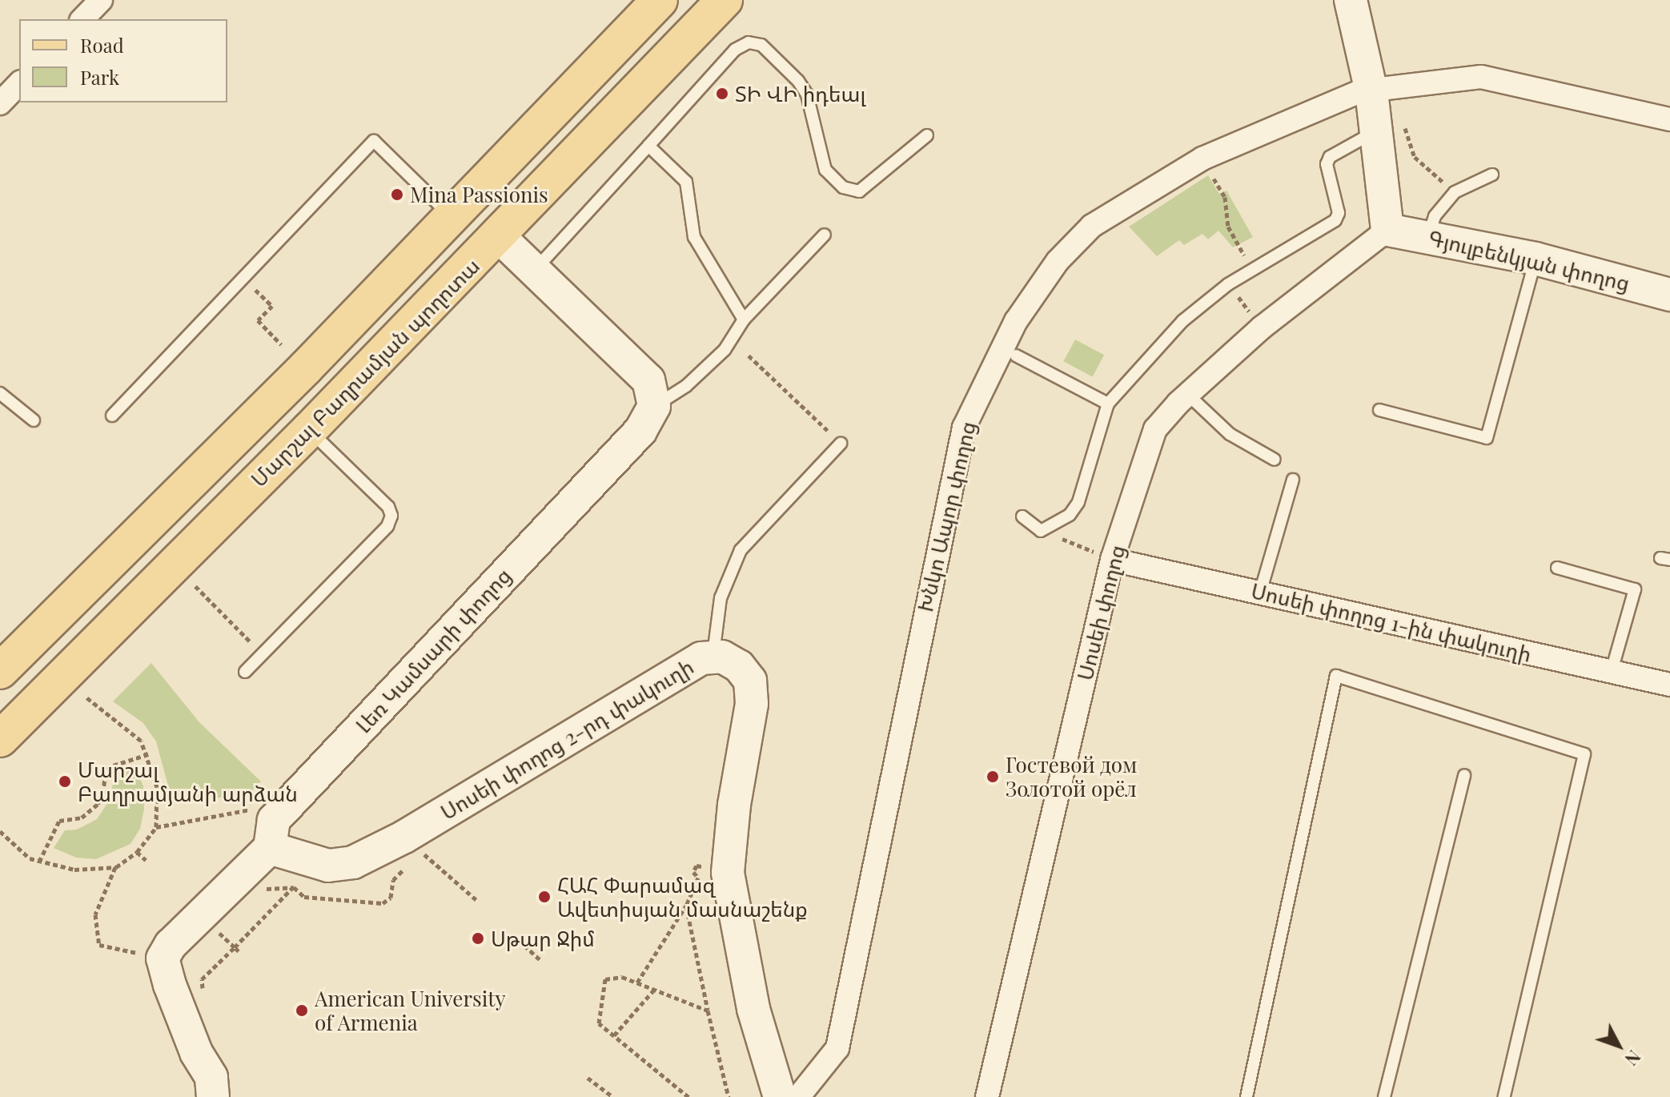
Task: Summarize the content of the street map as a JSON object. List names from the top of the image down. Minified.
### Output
{"streets":{"main road":["Մարշալ Բաղրամյան պողոտա"],"street":["Գյուլբենկյան փողոց","Խնկո Ապոր փողոց","Սոսեի փողոց","Սոսեի փողոց 1-ին փակուղի","Լեռ Կամսարի փողոց","Սոսեի փողոց 2-րդ փակուղի"]},"crossings":[["Գյուլբենկյան փողոց","Սոսեի փողոց"],["Սոսեի փողոց","Սոսեի փողոց 1-ին փակուղի"],["Լեռ Կամսարի փողոց","Սոսեի փողոց 2-րդ փակուղի"]],"places":["ՏԻ ՎԻ իդեալ","Mina Passionis","Гостевой дом Золотой орёл","Մարշալ Բաղրամյանի արձան","ՀԱՀ Փարամազ Ավետիսյան մասնաշենք","Սթար Ջիմ","American University of Armenia"],"legend":["Road","Park"],"north":"bottom right"}
